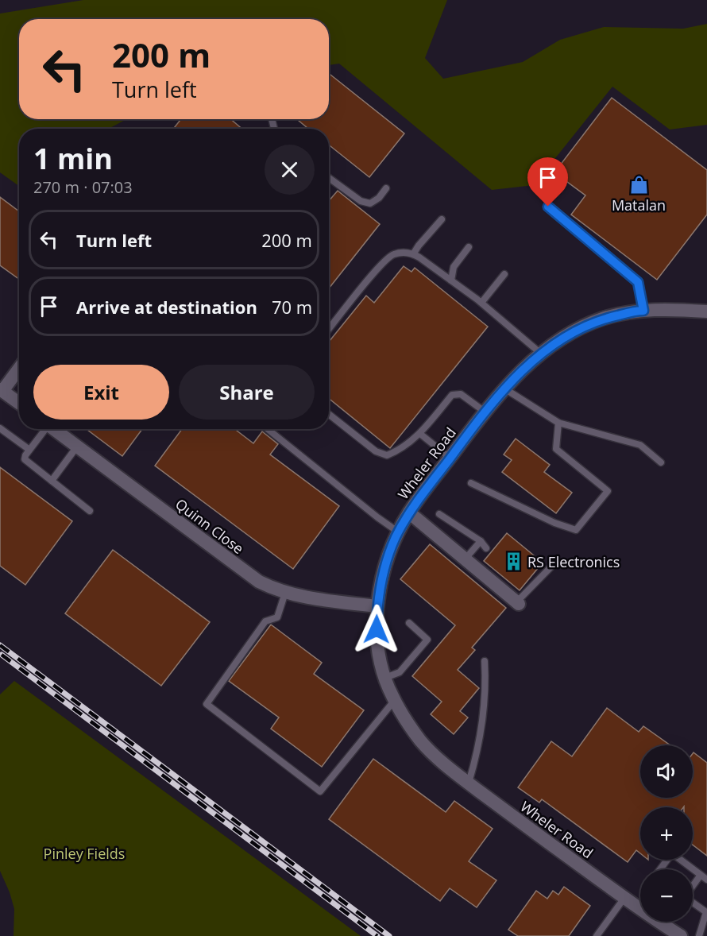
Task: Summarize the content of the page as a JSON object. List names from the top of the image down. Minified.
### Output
{"streets":{"street":["Wheler Road","Quinn Close"]},"crossings":[["Wheler Road","Quinn Close"]],"parks":["Pinley Fields"],"places":{"shop":["Matalan"],"building":["RS Electronics"]},"page":{"turn":["200 m","Turn left"],"heading":["1 min","270 m · 07:03"],"list":[{"name":"Turn left","value":"200 m"},{"name":"Arrive at destination","value":"70 m"}],"buttons":["Exit","Share"],"map_buttons":["+","−"]}}
